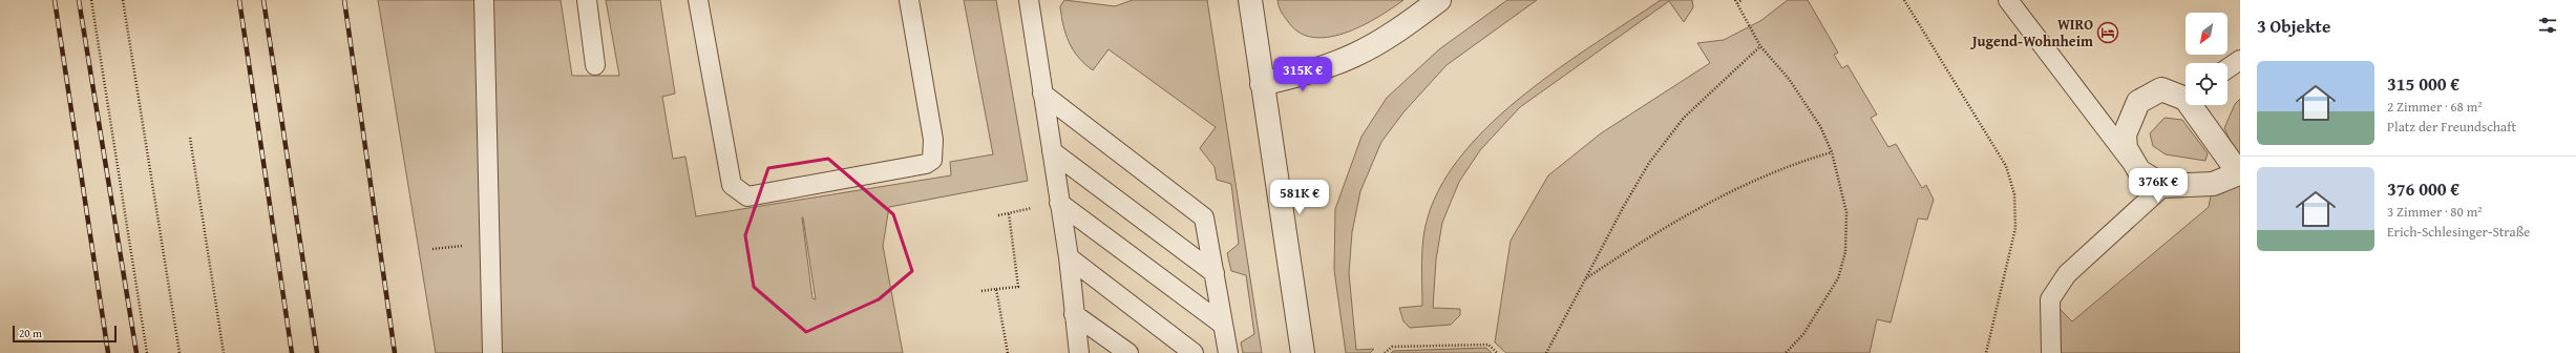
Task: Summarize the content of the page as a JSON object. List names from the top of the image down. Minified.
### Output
{"places":{"hotel":["WIRO Jugend-Wohnheim"]},"scale_bar":"20 m","north":"bottom left","page":{"heading":"3 Objekte","list":[{"name":"315 000 €","note":"2 Zimmer · 68 m² · Platz der Freundschaft"},{"name":"376 000 €","note":"3 Zimmer · 80 m² · Erich-Schlesinger-Straße"}],"price":["315K €","376K €","581K €"],"scale":"20 m"}}
